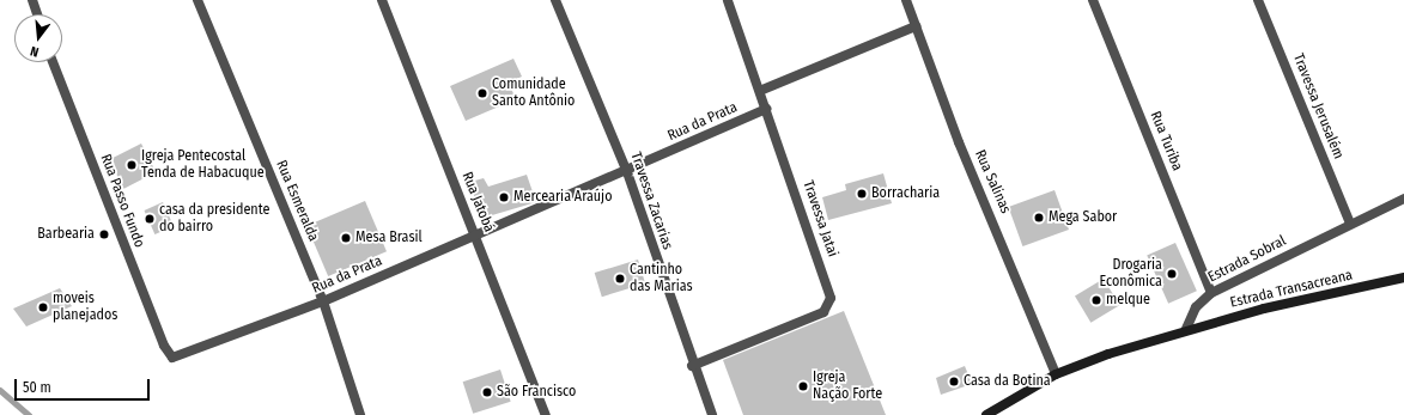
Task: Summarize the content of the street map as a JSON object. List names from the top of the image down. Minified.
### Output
{"streets":{"street":["Travessa Jerusalém","Rua da Prata","Rua Turiba","Rua Salinas","Rua Passo Fundo","Rua Esmeralda","Travessa Zacarias","Rua Jatobá","Travessa Jatai","Estrada Sobral","Estrada Transacreana"]},"crossings":[["Travessa Jerusalém","Estrada Sobral"],["Rua da Prata","Rua Passo Fundo"],["Rua da Prata","Rua Esmeralda"],["Rua da Prata","Travessa Zacarias"],["Rua da Prata","Rua Jatobá"],["Rua da Prata","Travessa Jatai"],["Rua Turiba","Estrada Sobral"],["Travessa Zacarias","Travessa Jatai"],["Estrada Sobral","Estrada Transacreana"]],"places":["Comunidade Santo Antônio","Igreja Pentecostal Tenda de Habacuque","Borracharia","Mercearia Araújo","Mega Sabor","casa da presidente do bairro","Barbearia","Mesa Brasil","Drogaria Econômica","Cantinho das Marias","melque","moveis planejados","Casa da Botina","Igreja Nação Forte","São Francisco"],"scale_bar":"50 m","north":"bottom"}
